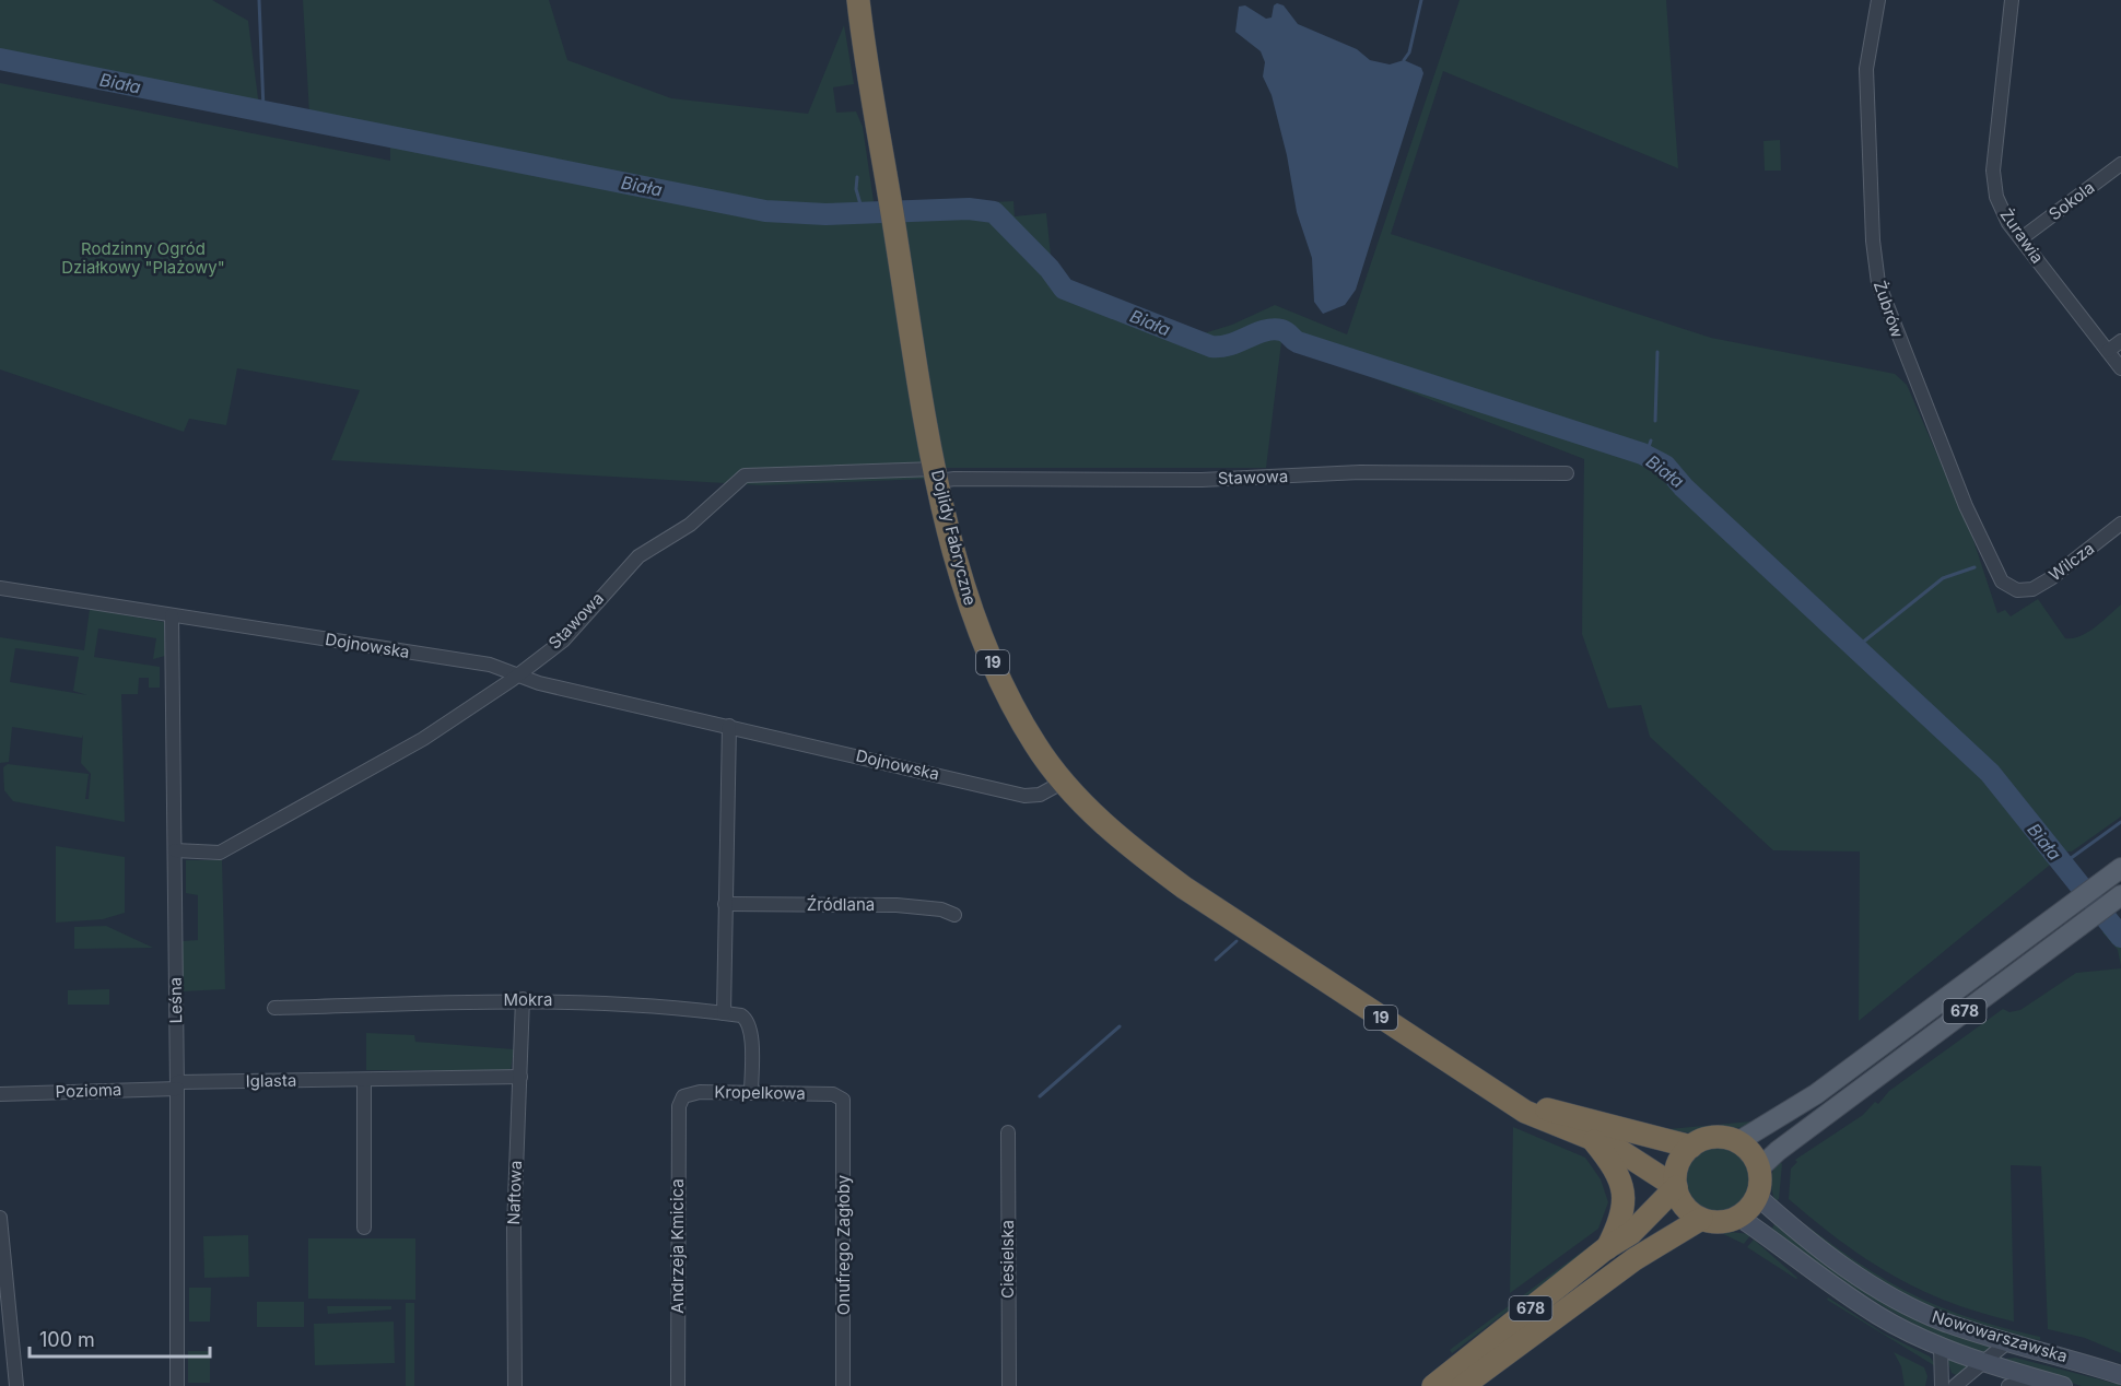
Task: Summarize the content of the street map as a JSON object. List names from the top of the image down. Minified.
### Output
{"streets":{"highway":["Dojlidy Fabryczne","19","678"],"main road":["Nowowarszawska"],"street":["Sokola","Żurawia","Żubrów","Stawowa","Wilcza","Dojnowska","Źródlana","Leśna","Mokra","Iglasta","Pozioma","Kropelkowa","Naftowa","Onufrego Zagłoby","Andrzeja Kmicica","Ciesielska"]},"crossings":[["Sokola","Żurawia"],["Żubrów","Wilcza"],["Stawowa","Dojlidy Fabryczne"],["Stawowa","Dojnowska"],["Stawowa","Leśna"],["Dojlidy Fabryczne","Dojnowska"],["Dojlidy Fabryczne","19"],["Dojnowska","Leśna"],["19","678"],["19","Nowowarszawska"],["Leśna","Iglasta"],["Leśna","Pozioma"],["Mokra","Kropelkowa"],["Mokra","Naftowa"],["678","Nowowarszawska"],["Iglasta","Pozioma"],["Iglasta","Naftowa"],["Kropelkowa","Onufrego Zagłoby"],["Kropelkowa","Andrzeja Kmicica"]],"water":["Biała"],"parks":["Rodzinny Ogród Działkowy \"Plażowy\""],"scale_bar":"100 m"}
